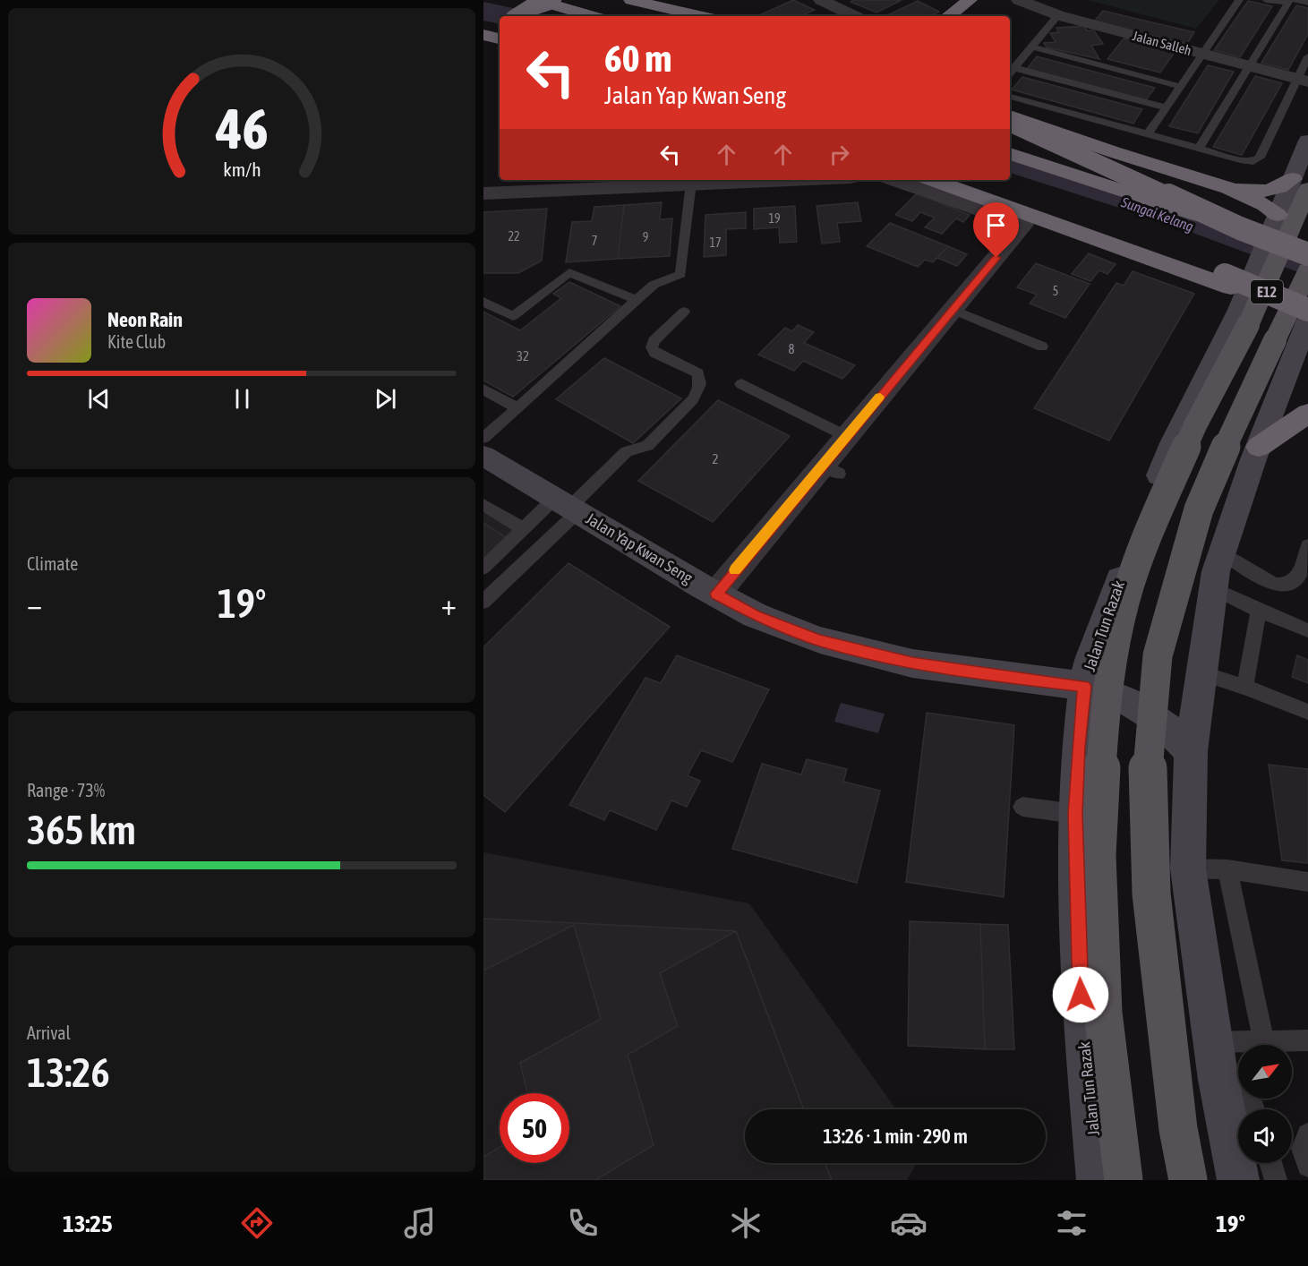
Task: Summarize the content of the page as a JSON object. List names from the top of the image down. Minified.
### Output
{"streets":{"highway":["E12"],"main road":["Jalan Yap Kwan Seng","Jalan Tun Razak"],"street":["Jalan Salleh"]},"crossings":[["Jalan Yap Kwan Seng","Jalan Tun Razak"]],"water":["Sungai Kelang"],"house_numbers":["19","22","9","7","17","5","8","32","2"],"north":"top right","page":{"turn":["60 m","Jalan Yap Kwan Seng"],"song":["Neon Rain","Kite Club"],"tile":["Climate",["Range · 73%","365 km"],["Arrival","13:26"]],"heat":["−","19°","+"],"limit":"50","trip":"13:26 · 1 min · 290 m","tabs":["13:25","19°"],"gauge":["46","km/h"]}}
